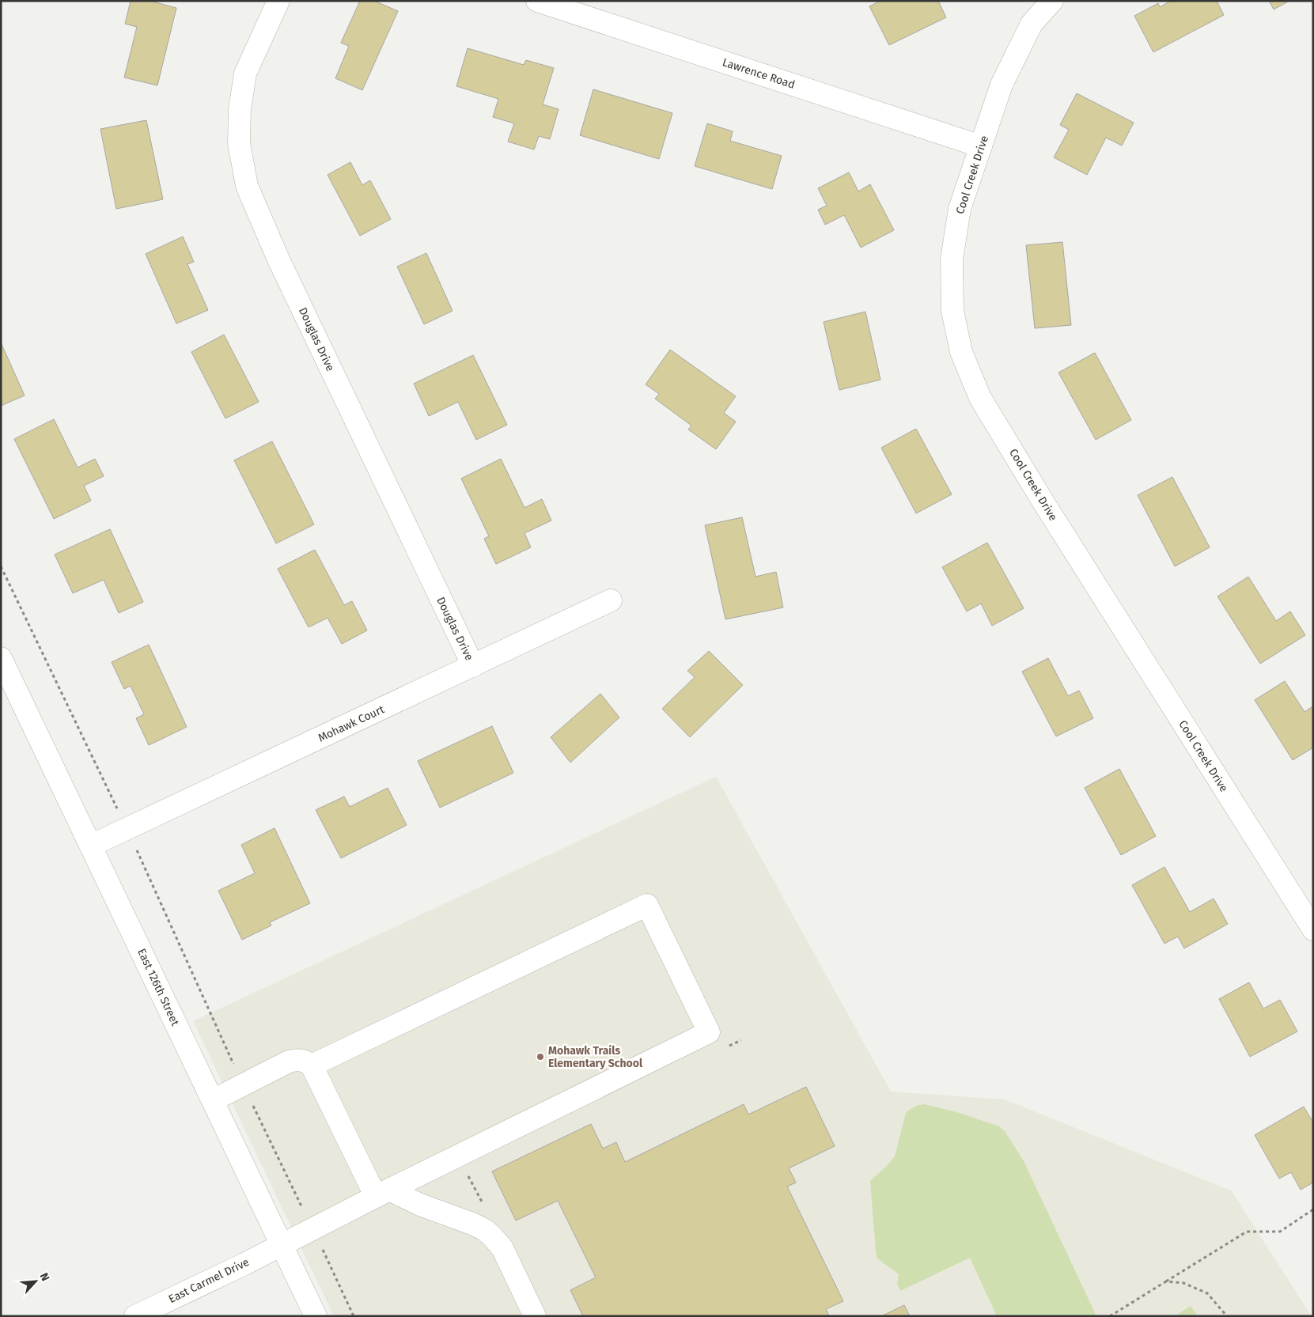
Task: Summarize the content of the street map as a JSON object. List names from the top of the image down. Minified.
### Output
{"streets":{"street":["Lawrence Road","Cool Creek Drive","Douglas Drive","Mohawk Court","East 126th Street","East Carmel Drive"]},"crossings":[["Lawrence Road","Cool Creek Drive"],["Douglas Drive","Mohawk Court"],["Mohawk Court","East 126th Street"],["East 126th Street","East Carmel Drive"]],"places":["Mohawk Trails Elementary School"],"north":"top right"}
